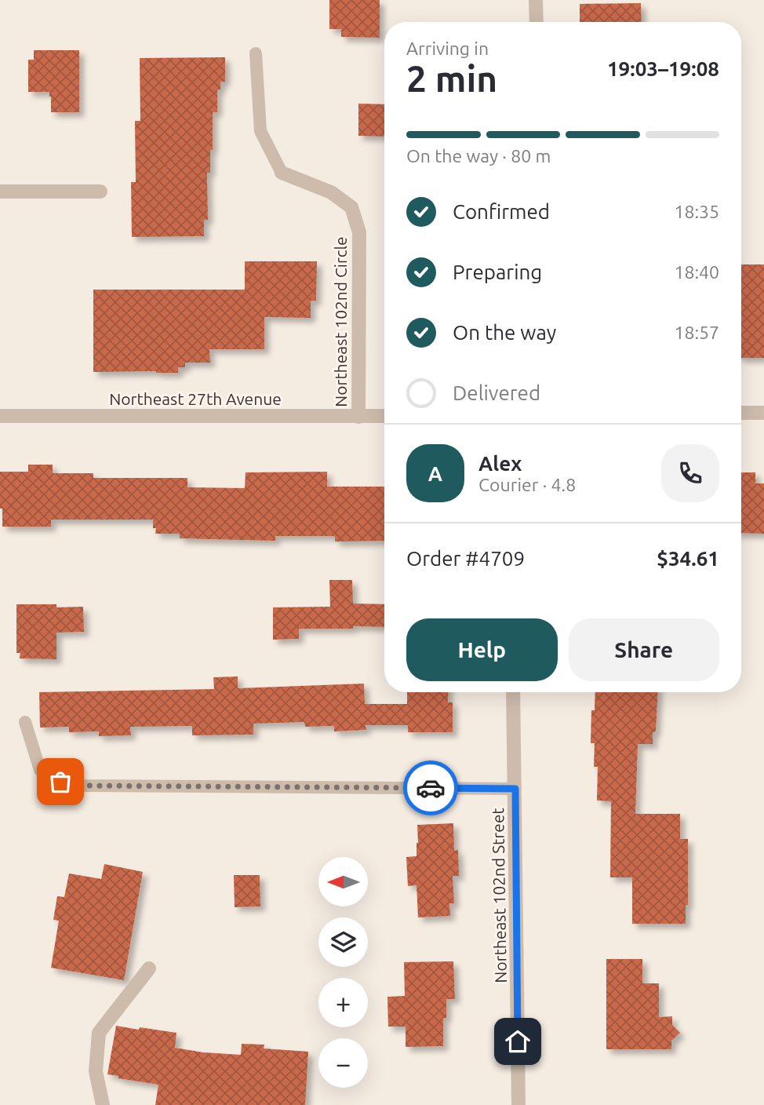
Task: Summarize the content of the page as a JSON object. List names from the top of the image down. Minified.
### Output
{"streets":{"street":["Northeast 102nd Circle","Northeast 27th Avenue","Northeast 102nd Street"]},"crossings":[["Northeast 102nd Circle","Northeast 27th Avenue"]],"north":"left","page":{"heading":["2 min","Arriving in","19:03–19:08"],"panel":["Alex","Courier · 4.8","Order #4709","$34.61"],"bar":"On the way · 80 m","list":[["Confirmed","18:35"],["Preparing","18:40"],["On the way","18:57"],"Delivered"],"round":"A","buttons":["Help","Share"],"map_buttons":["+","−"]}}
